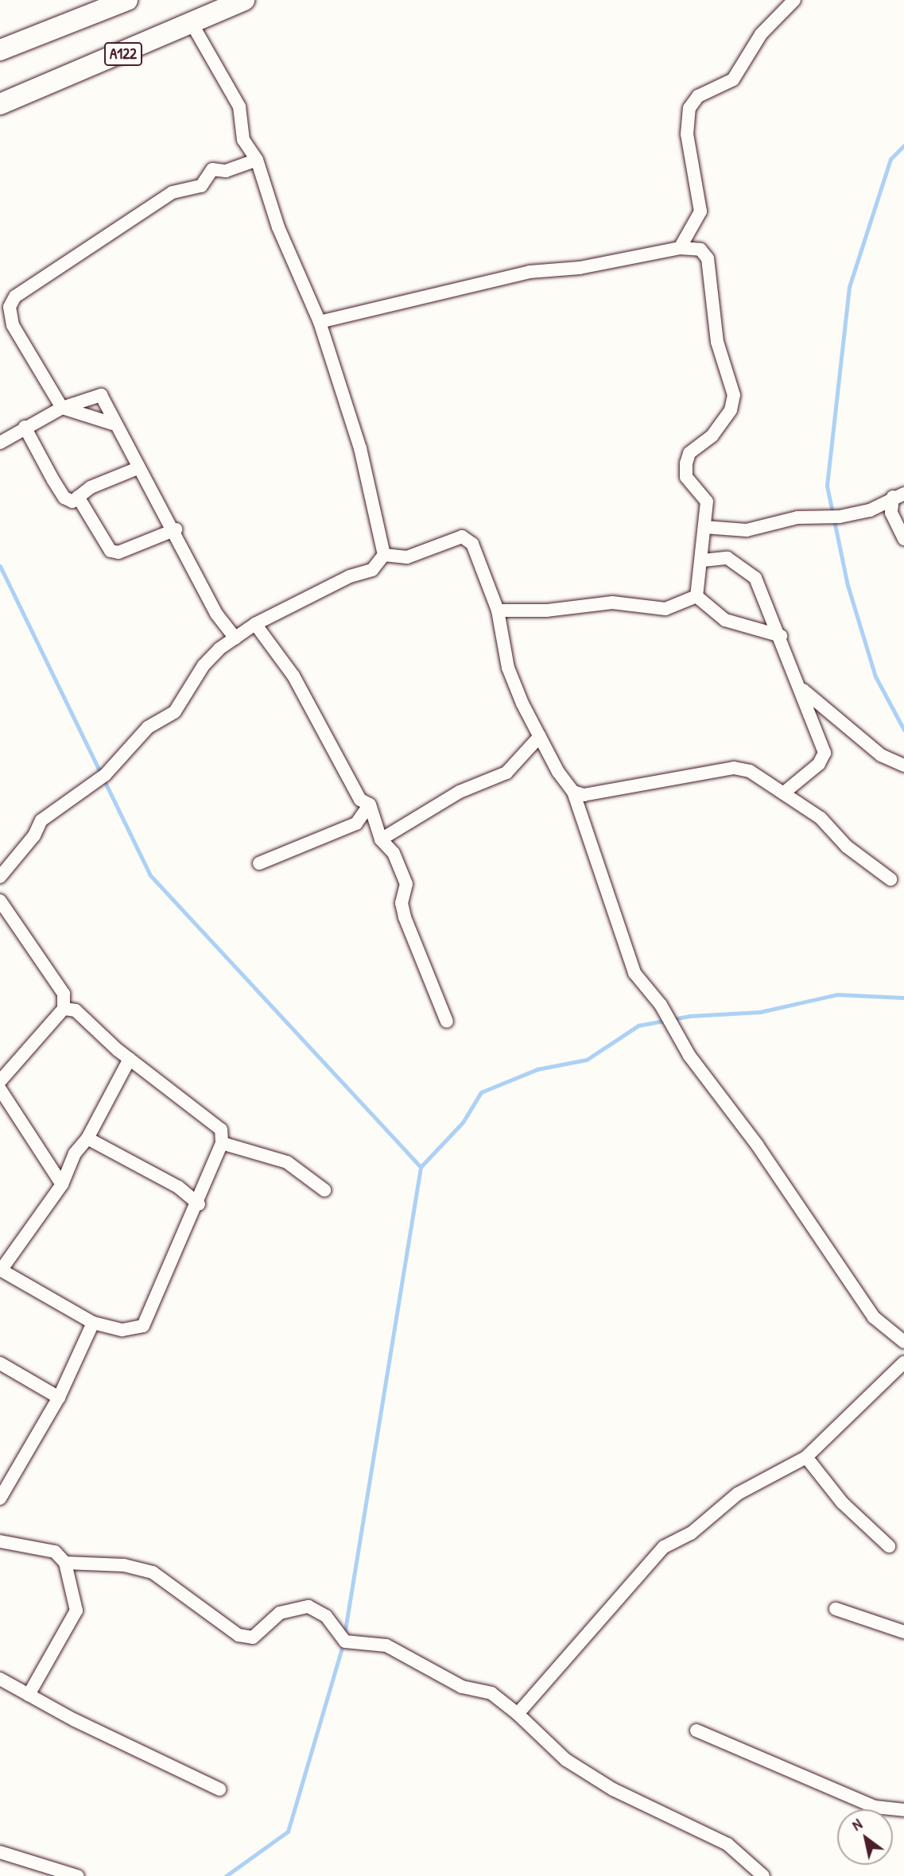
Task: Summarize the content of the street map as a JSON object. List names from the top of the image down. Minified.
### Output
{"streets":{"highway":["A122"]},"north":"top left"}
